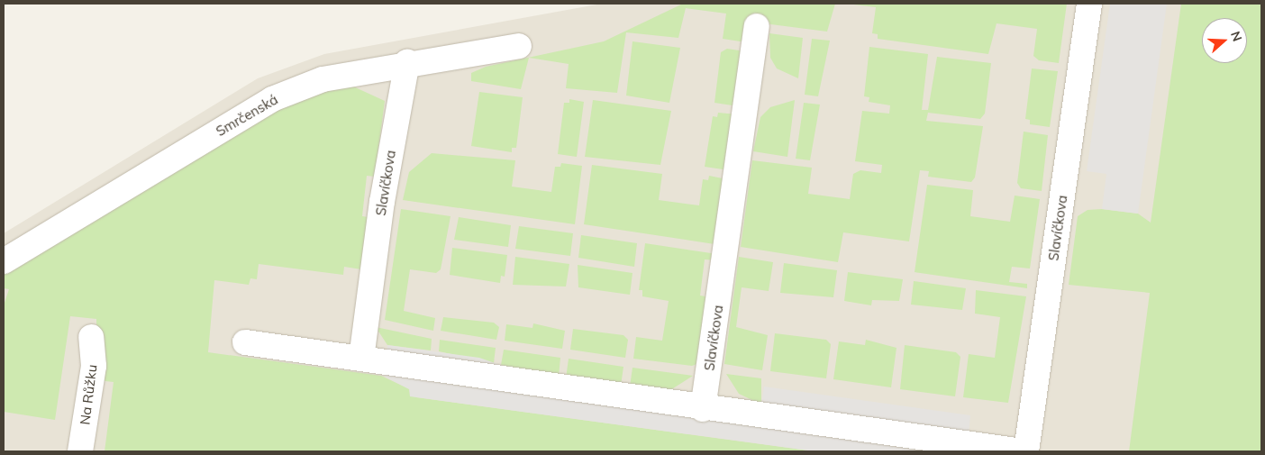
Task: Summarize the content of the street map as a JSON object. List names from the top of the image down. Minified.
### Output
{"streets":{"street":["Smrčenská","Slavíčkova","Na Růžku"]},"crossings":[["Smrčenská","Slavíčkova"]],"north":"right"}
